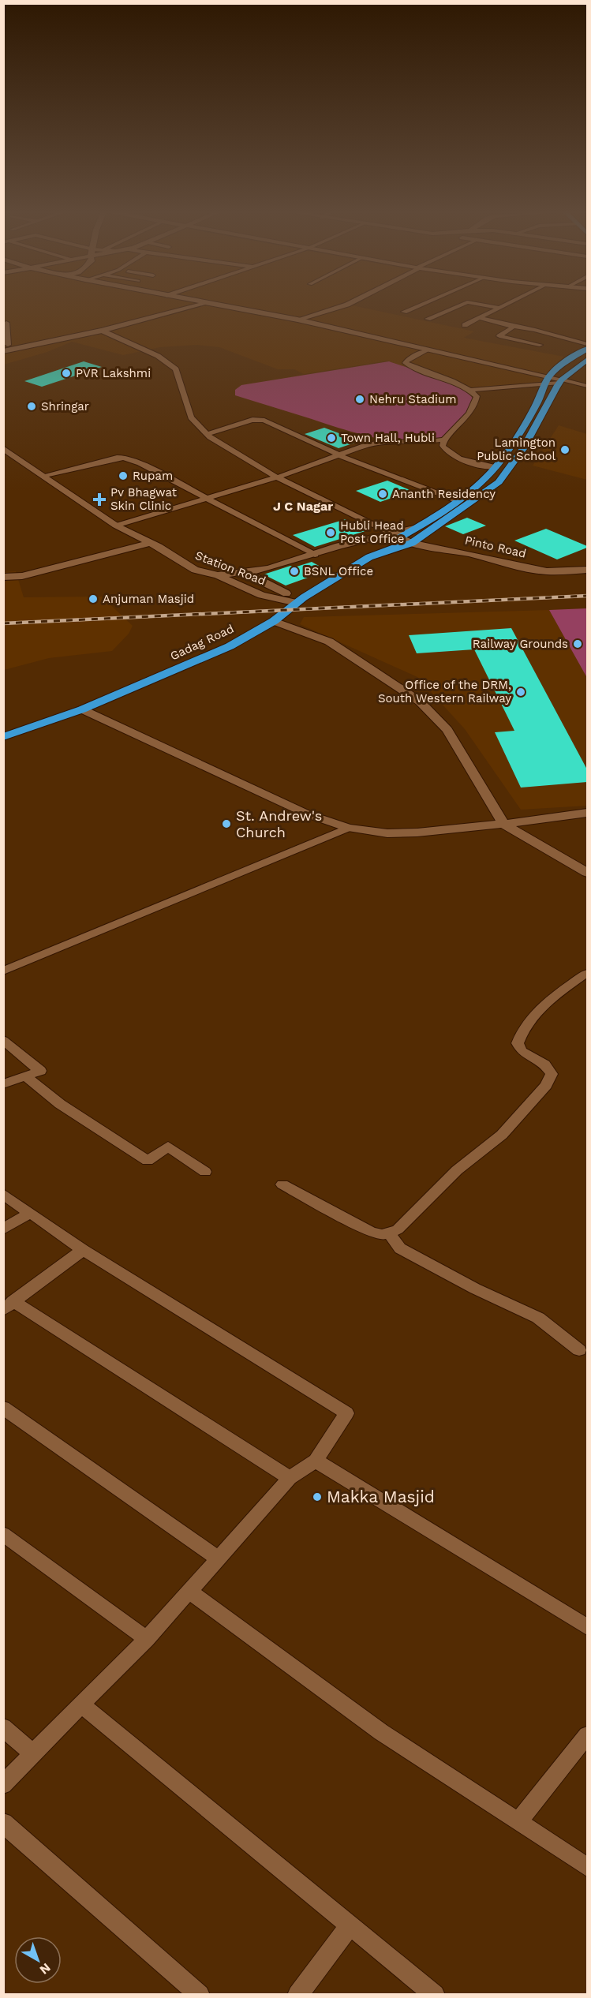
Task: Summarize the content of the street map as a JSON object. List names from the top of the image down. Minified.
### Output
{"streets":{"highway":["Gadag Road"],"street":["Pinto Road","Station Road"]},"crossings":[["Pinto Road","Gadag Road"],["Station Road","Gadag Road"]],"districts":["J C Nagar"],"places":{"other":["PVR Lakshmi","Nehru Stadium","Shringar","Town Hall, Hubli","Lamington Public School","Rupam","Ananth Residency","Hubli Head Post Office","BSNL Office","Anjuman Masjid","Railway Grounds","Office of the DRM, South Western Railway","St. Andrew's Church","Makka Masjid"],"health":["Pv Bhagwat Skin Clinic"]},"north":"bottom right"}
